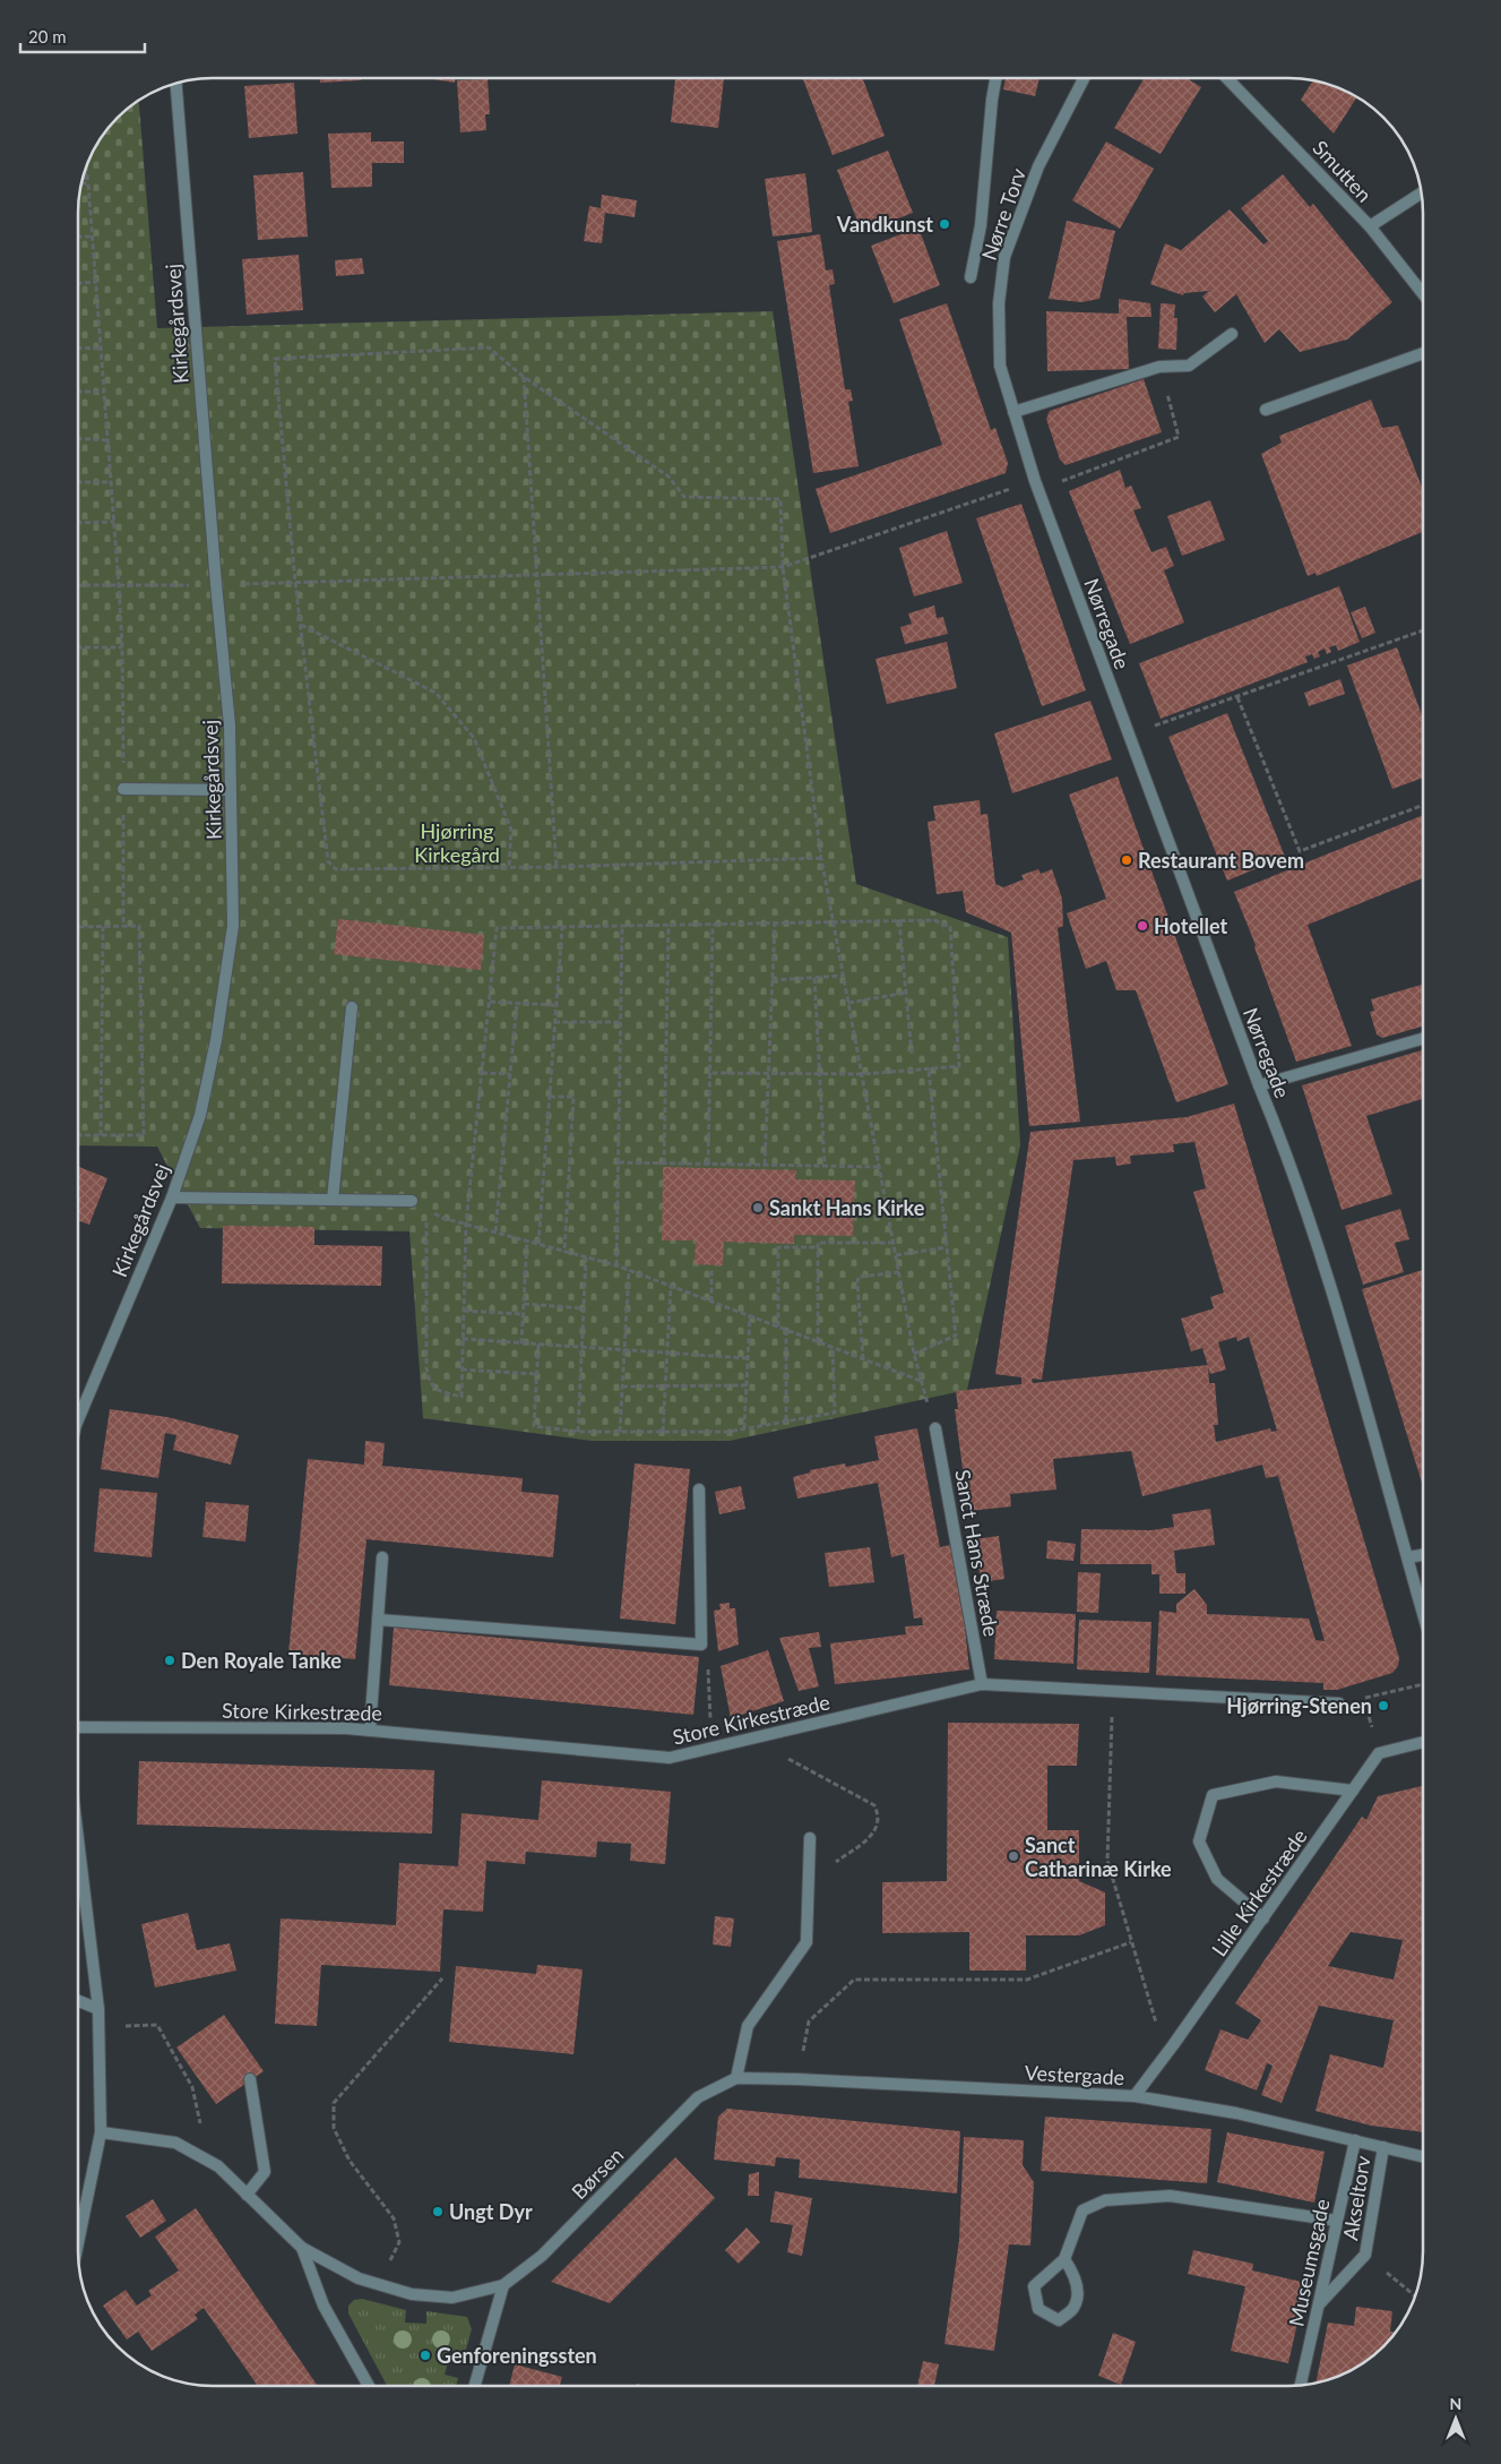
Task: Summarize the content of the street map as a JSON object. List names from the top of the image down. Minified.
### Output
{"streets":{"street":["Smutten","Nørre Torv","Kirkegårdsvej","Nørregade","Sanct Hans Stræde","Store Kirkestræde","Lille Kirkestræde","Vestergade","Børsen","Akseltorv","Museumsgade"]},"crossings":[["Nørre Torv","Nørregade"],["Sanct Hans Stræde","Store Kirkestræde"],["Lille Kirkestræde","Vestergade"],["Vestergade","Børsen"],["Vestergade","Akseltorv"],["Vestergade","Museumsgade"],["Akseltorv","Museumsgade"]],"parks":["Hjørring Kirkegård"],"places":["Vandkunst","Restaurant Bovem","Hotellet","Sankt Hans Kirke","Den Royale Tanke","Hjørring-Stenen","Sanct Catharinæ Kirke","Ungt Dyr","Genforeningssten"],"scale_bar":"20 m","north":"top"}
